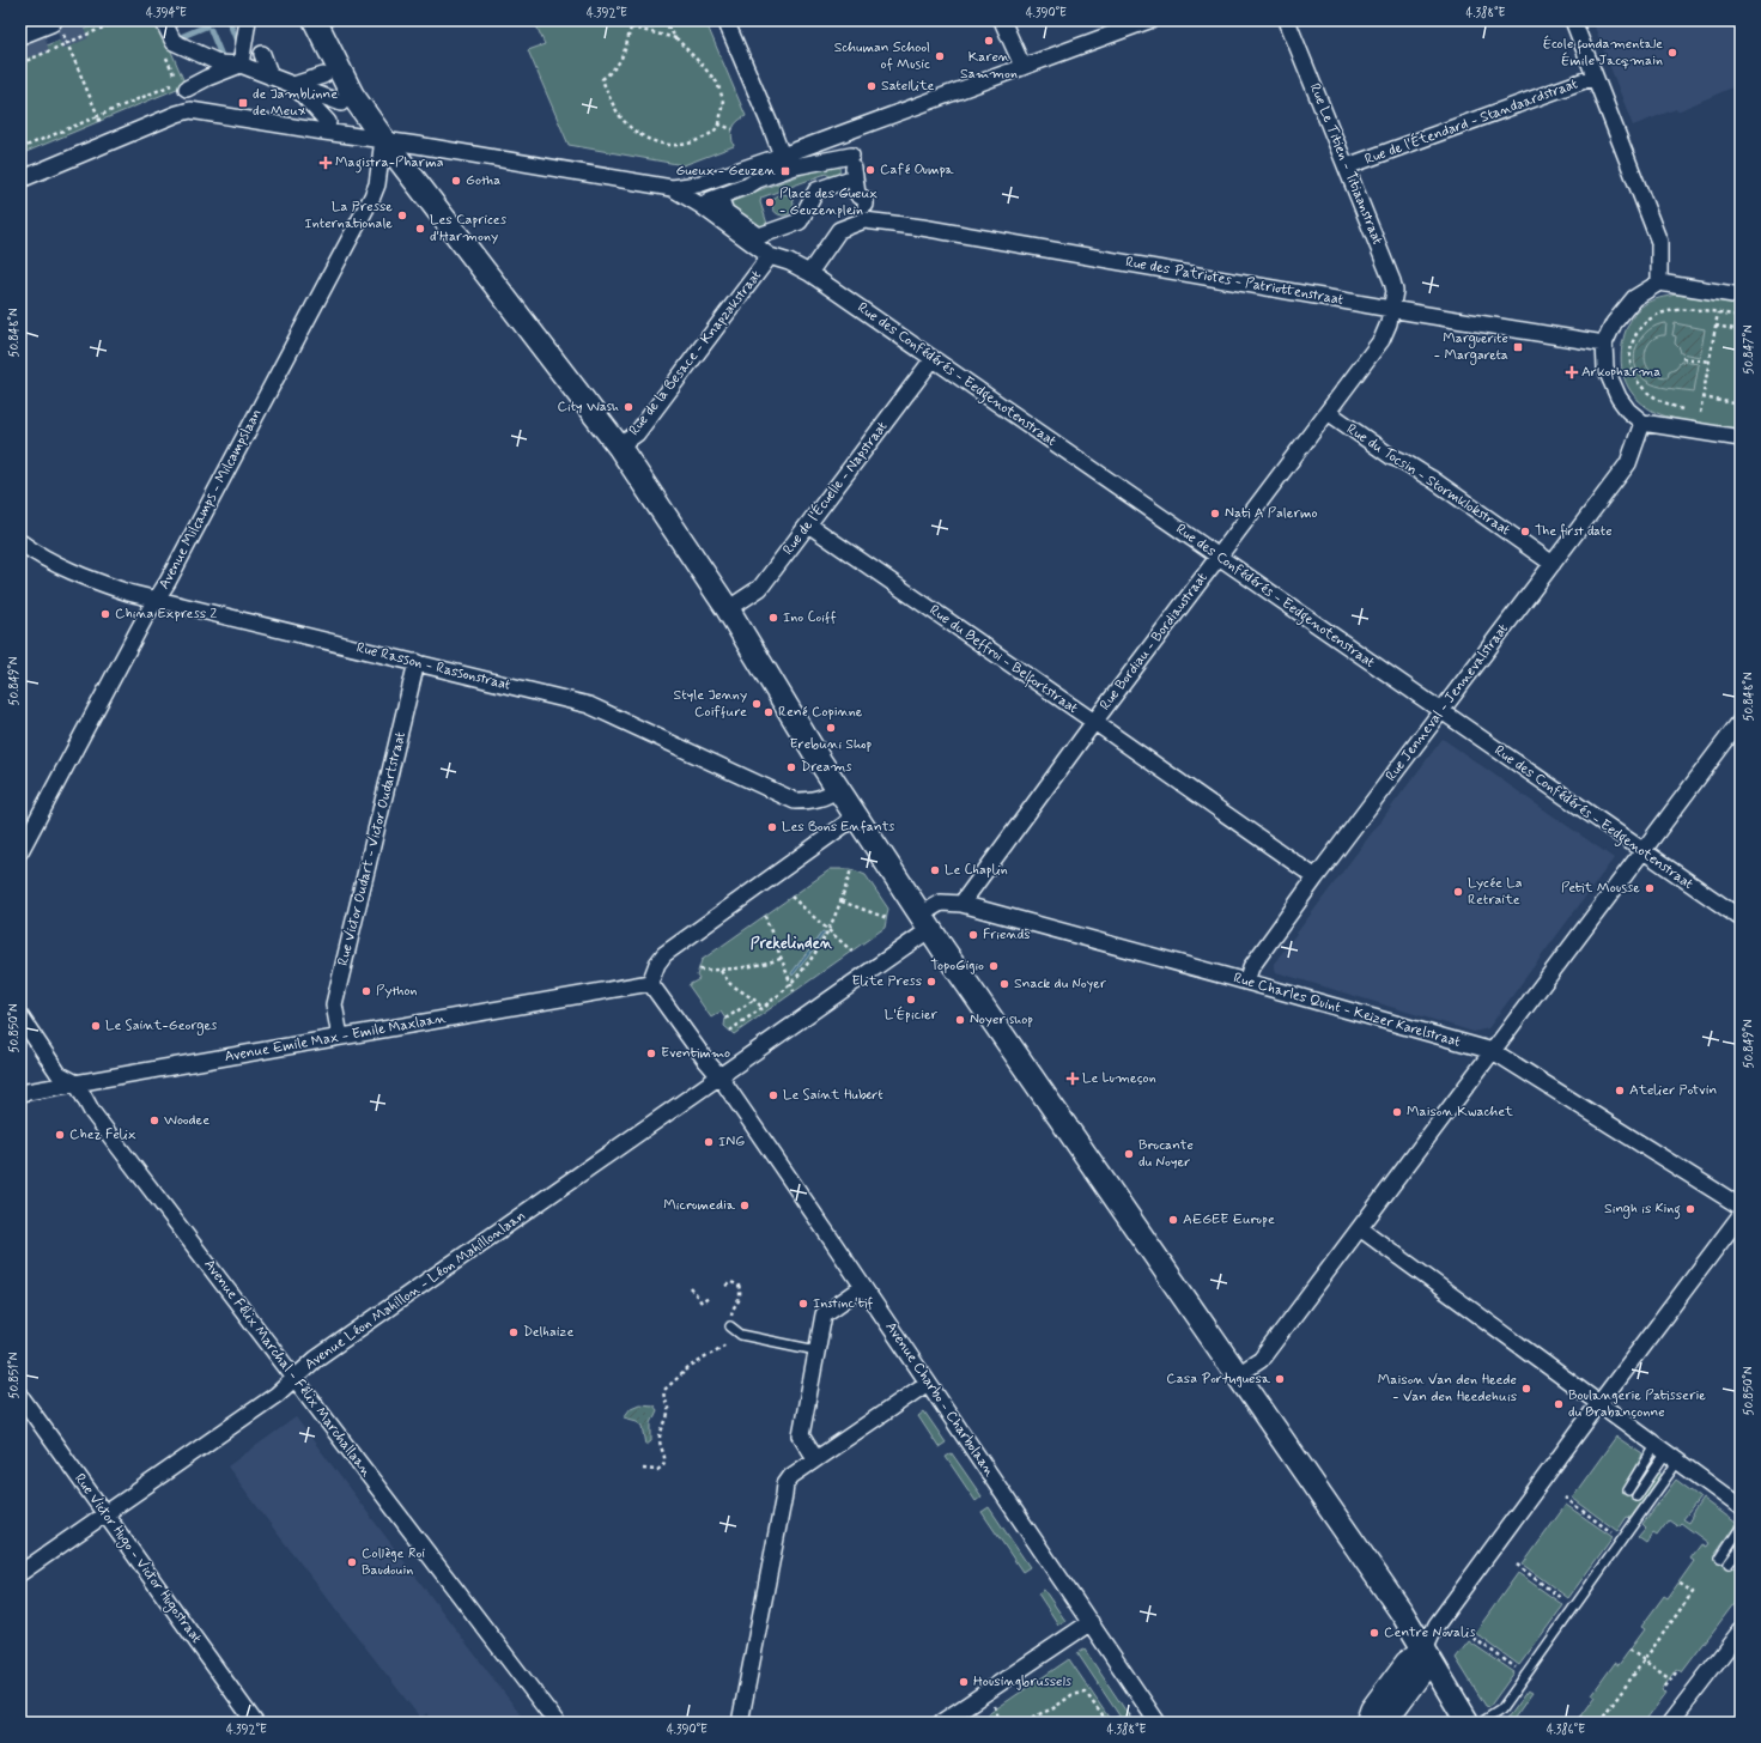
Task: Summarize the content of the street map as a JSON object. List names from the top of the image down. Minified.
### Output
{"streets":{"street":["Rue de l'Étendard - Standaardstraat","Rue Le Titien - Titiaanstraat","Rue des Patriotes - Patriottenstraat","Rue de la Besace - Knapzakstraat","Rue des Confédérés - Eedgenotenstraat","Rue du Tocsin - Stormklokstraat","Rue de l'Écuelle - Napstraat","Avenue Milcamps - Milcampslaan","Rue Bordiau - Bordiaustraat","Rue du Beffroi - Belfortstraat","Rue Rasson - Rassonstraat","Rue Jenneval - Jennevalstraat","Rue Victor Oudart - Victor Oudartstraat","Rue Charles Quint - Keizer Karelstraat","Avenue Emile Max - Emile Maxlaan","Avenue Léon Mahillon - Léon Mahillonlaan","Avenue Félix Marchal - Félix Marchallaan","Avenue Charbo - Charbolaan","Rue Victor Hugo - Victor Hugostraat"]},"crossings":[["Rue de l'Étendard - Standaardstraat","Rue Le Titien - Titiaanstraat"],["Rue Le Titien - Titiaanstraat","Rue des Patriotes - Patriottenstraat"],["Rue Le Titien - Titiaanstraat","Rue Bordiau - Bordiaustraat"],["Rue des Patriotes - Patriottenstraat","Rue Bordiau - Bordiaustraat"],["Rue des Confédérés - Eedgenotenstraat","Rue de l'Écuelle - Napstraat"],["Rue des Confédérés - Eedgenotenstraat","Rue Bordiau - Bordiaustraat"],["Rue des Confédérés - Eedgenotenstraat","Rue Jenneval - Jennevalstraat"],["Rue du Tocsin - Stormklokstraat","Rue Bordiau - Bordiaustraat"],["Rue du Tocsin - Stormklokstraat","Rue Jenneval - Jennevalstraat"],["Rue de l'Écuelle - Napstraat","Rue du Beffroi - Belfortstraat"],["Avenue Milcamps - Milcampslaan","Rue Rasson - Rassonstraat"],["Rue Bordiau - Bordiaustraat","Rue du Beffroi - Belfortstraat"],["Rue Bordiau - Bordiaustraat","Rue Charles Quint - Keizer Karelstraat"],["Rue du Beffroi - Belfortstraat","Rue Jenneval - Jennevalstraat"],["Rue Rasson - Rassonstraat","Rue Victor Oudart - Victor Oudartstraat"],["Rue Jenneval - Jennevalstraat","Rue Charles Quint - Keizer Karelstraat"],["Rue Victor Oudart - Victor Oudartstraat","Avenue Emile Max - Emile Maxlaan"],["Rue Charles Quint - Keizer Karelstraat","Avenue Léon Mahillon - Léon Mahillonlaan"],["Avenue Emile Max - Emile Maxlaan","Avenue Félix Marchal - Félix Marchallaan"],["Avenue Emile Max - Emile Maxlaan","Avenue Charbo - Charbolaan"],["Avenue Léon Mahillon - Léon Mahillonlaan","Avenue Félix Marchal - Félix Marchallaan"],["Avenue Léon Mahillon - Léon Mahillonlaan","Avenue Charbo - Charbolaan"],["Avenue Léon Mahillon - Léon Mahillonlaan","Rue Victor Hugo - Victor Hugostraat"]],"districts":["Prekelinden"],"places":{"other":["Karen Sammon","École fondamentale Émile Jacqmain","Schuman School of Music","Satellite","Café Oumpa","Gotha","Place des Gueux - Geuzenplein","La Presse Internationale","Les Caprices d'Harmony","City Wash","Nati A Palermo","The first date","China Express 2","Ino Coiff","Style Jenny Coiffure","René Copinne","Erebuni Shop","Dreams","Les Bons Enfants","Le Chaplin","Petit Mousse","Lycée La Retraite","Friends","TopoGigio","Elite Press","Snack du Noyer","Python","L'Épicier","Noyer shop","Le Saint-Georges","Eventimmo","Atelier Potvin","Le Saint Hubert","Maison Kwachet","Woodee","Chez Felix","ING","Brocante du Noyer","Micromedia","Singh is King","AEGEE Europe","Instinc'tif","Delhaize","Casa Portuguesa","Maison Van den Heede - Van den Heedehuis","Boulangerie Patisserie du Brabançonne","Collège Roi Baudouin","Centre Novalis","Housingbrussels"],"transit":["de Jamblinne de Meux","Gueux - Geuzen","Marguerite - Margareta"],"health":["Magistra-Pharma","Arkopharma","Le Lumeçon"]},"coordinates":["4.394°E","4.392°E","4.390°E","4.388°E","50.848°N","50.847°N","50.849°N","50.850°N","50.851°N","4.386°E"]}
